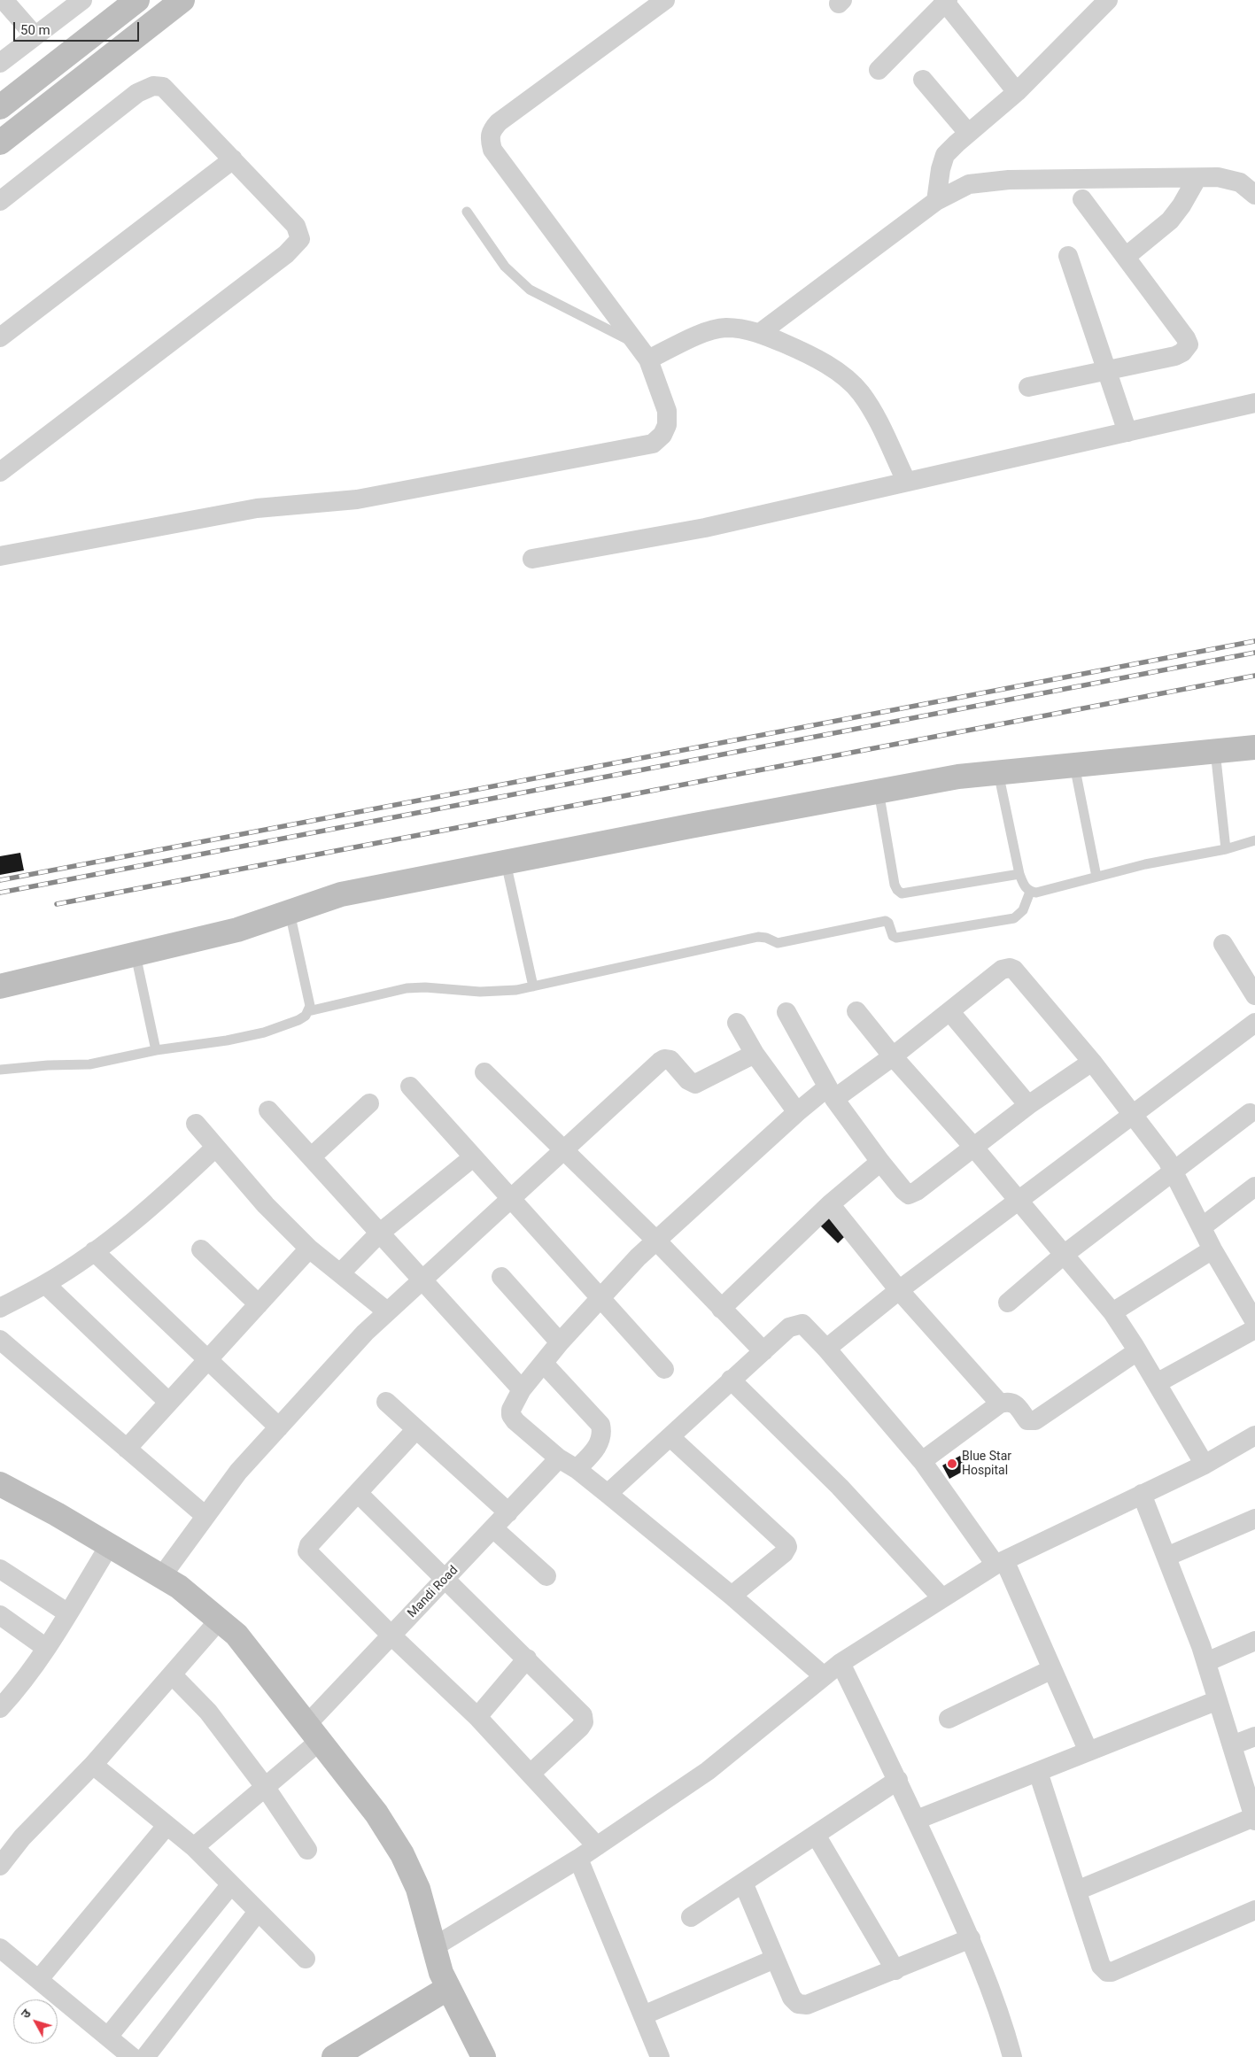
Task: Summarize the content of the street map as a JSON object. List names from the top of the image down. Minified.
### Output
{"streets":{"street":["Mandi Road"]},"places":["Blue Star Hospital"],"scale_bar":"50 m","north":"top left"}
